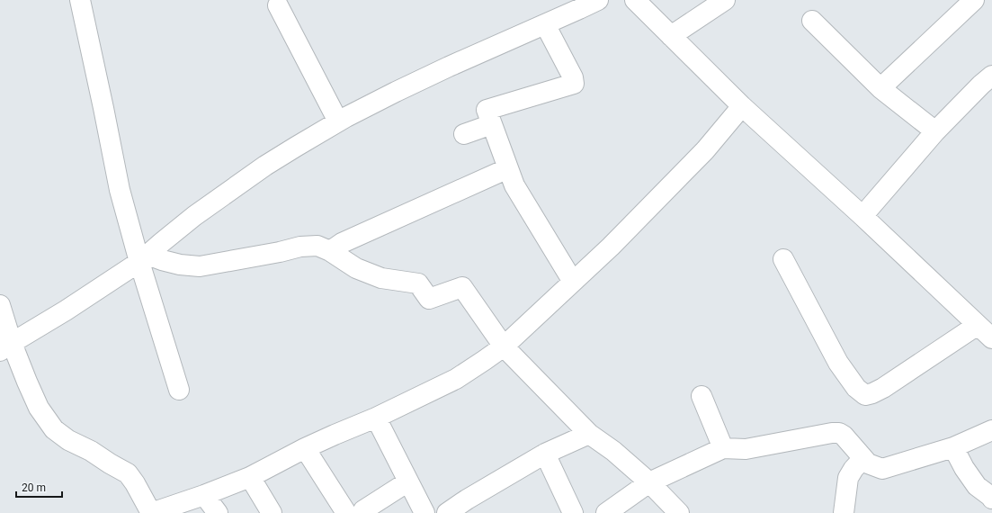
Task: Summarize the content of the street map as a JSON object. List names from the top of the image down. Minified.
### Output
{"scale_bar":"20 m"}
